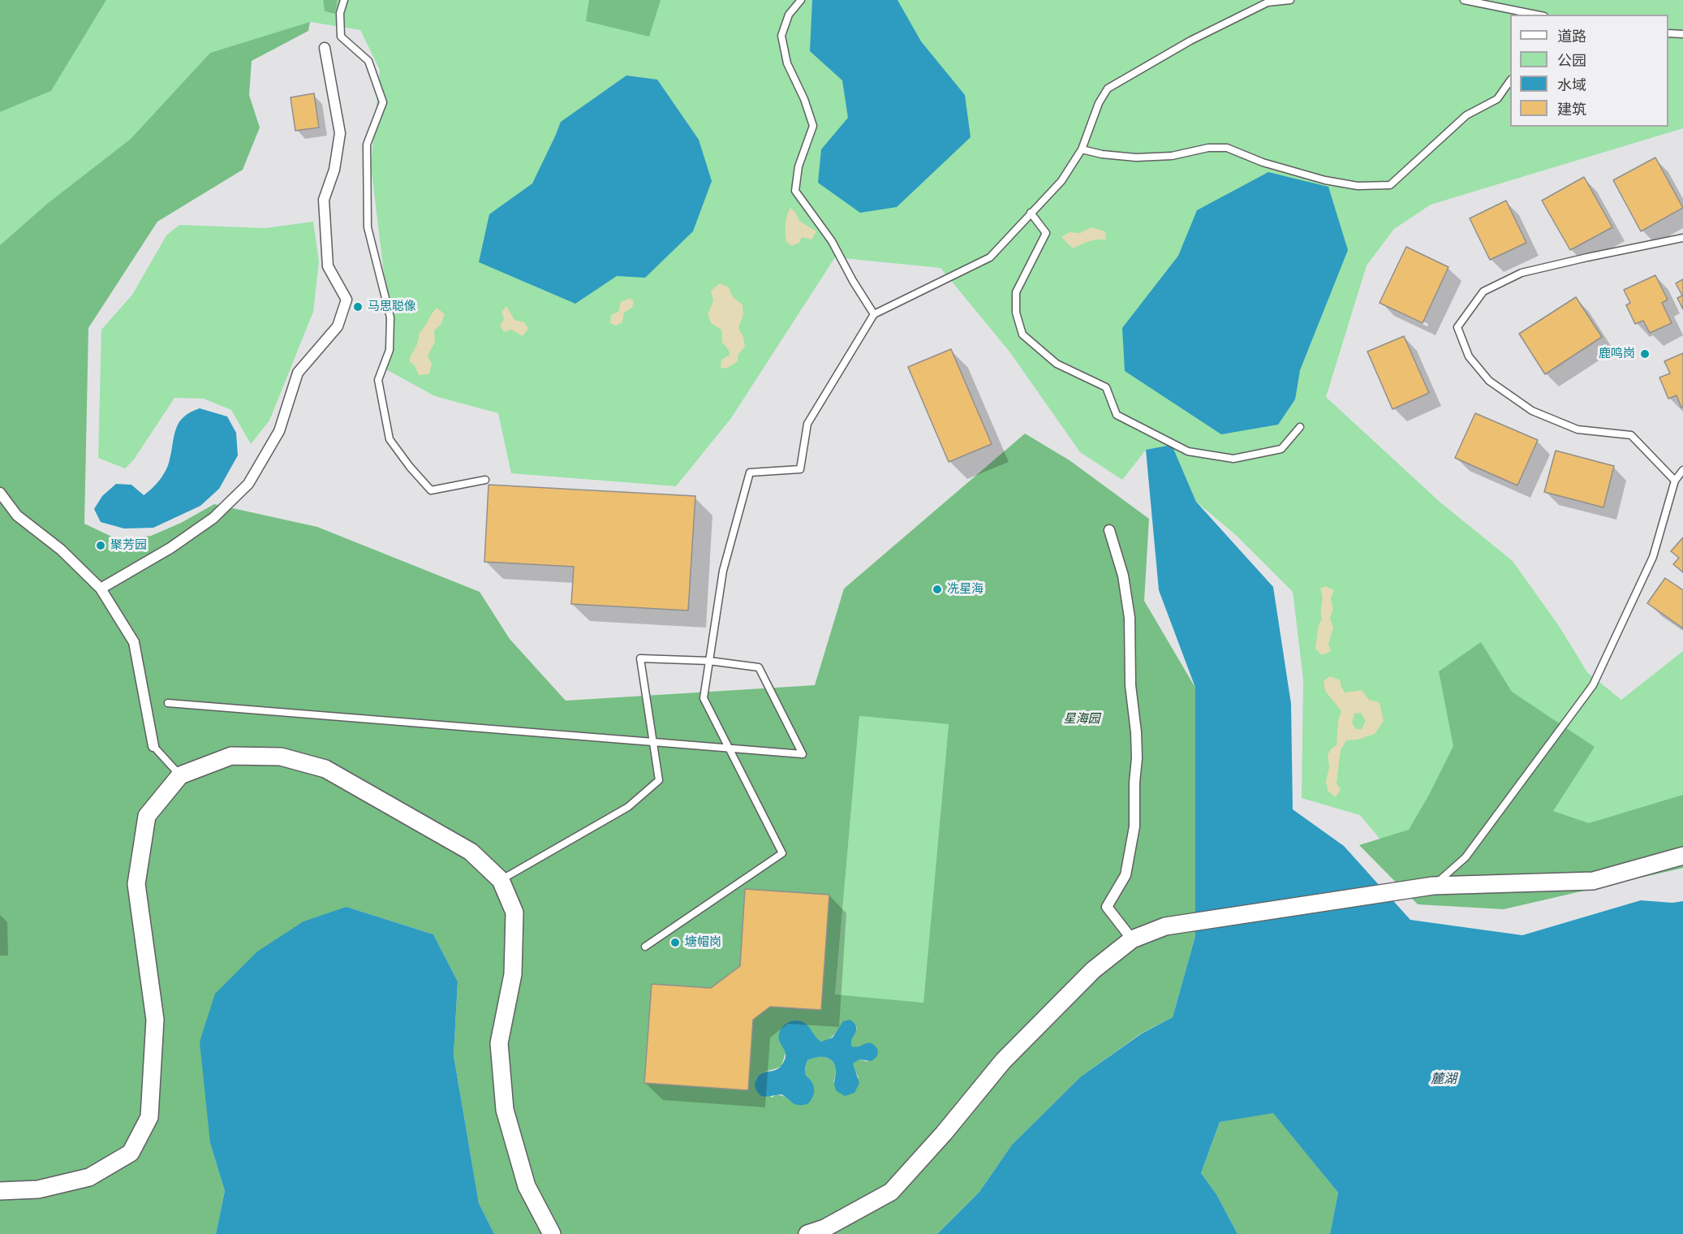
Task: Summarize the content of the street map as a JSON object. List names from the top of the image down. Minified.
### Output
{"water":["麓湖"],"parks":["星海园"],"places":["马思聪像","鹿鸣岗","聚芳园","冼星海","塘帽岗"],"legend":["道路","公园","水域","建筑"]}
